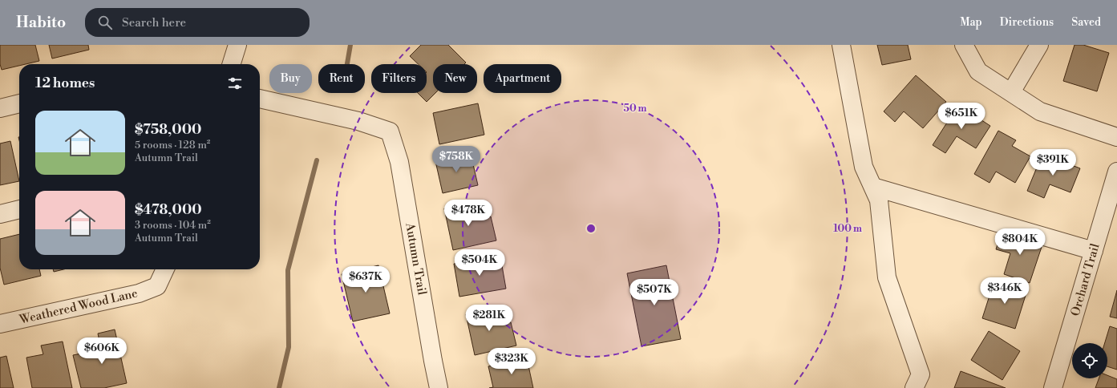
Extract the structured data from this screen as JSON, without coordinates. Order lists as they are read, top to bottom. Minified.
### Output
{"streets":{"street":["Autumn Trail","Orchard Trail","Weathered Wood Lane"]},"page":{"header":"Habito","search":"Search here","nav":["Map","Directions","Saved"],"chip":["Buy","Rent","Filters","New","Apartment"],"heading":"12 homes","price":["$651K","$758K","$391K","$478K","$804K","$504K","$637K","$346K","$507K","$281K","$606K","$323K"],"list":[{"name":"$758,000","note":"5 rooms · 128 m² · Autumn Trail"},{"name":"$478,000","note":"3 rooms · 104 m² · Autumn Trail"}]},"rings":["50 m","100 m"]}
